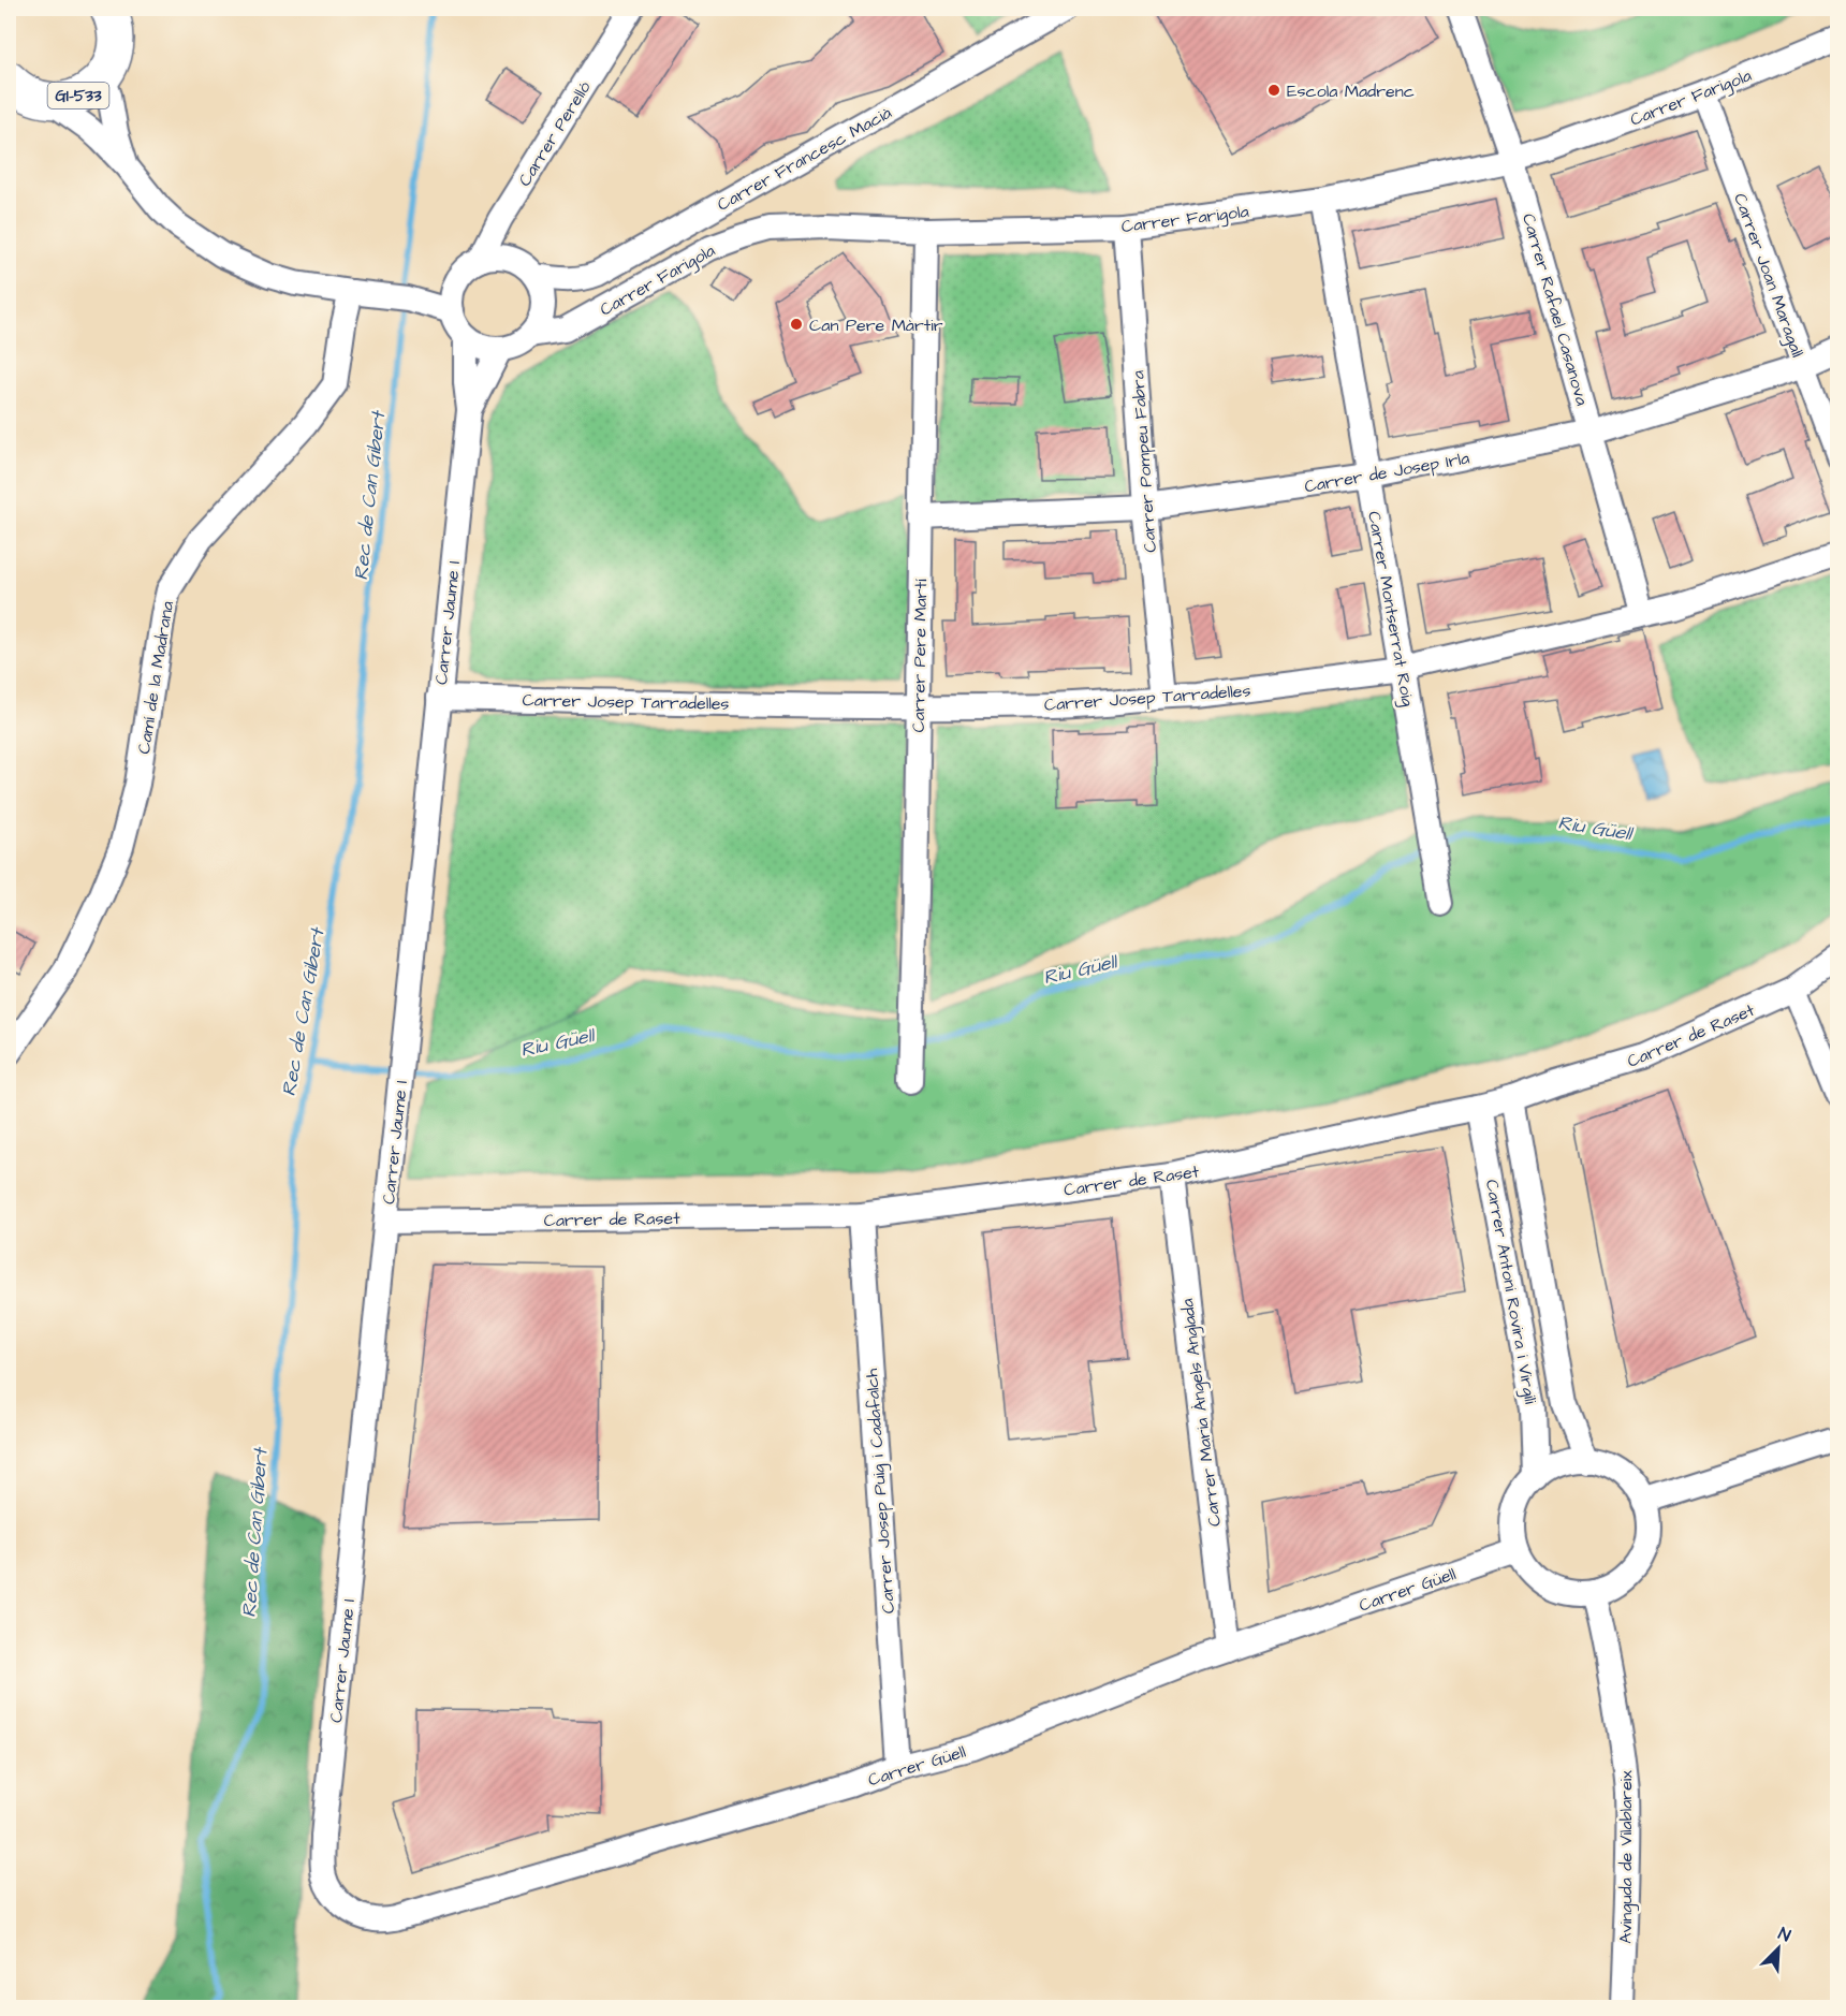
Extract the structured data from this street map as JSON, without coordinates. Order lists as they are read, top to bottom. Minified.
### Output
{"streets":{"main road":["GI-533"],"street":["Carrer Farigola","Carrer Perelló","Carrer Francesc Macià","Carrer Joan Maragall","Carrer Rafael Casanova","Carrer Pompeu Fabra","Carrer de Josep Irla","Carrer Montserrat Roig","Carrer Jaume I","Carrer Pere Martí","Camí de la Madrana","Carrer Josep Tarradelles","Carrer de Raset","Carrer Antoni Rovira i Virgili","Carrer Maria Àngels Anglada","Carrer Josep Puig i Cadafalch","Carrer Güell","Avinguda de Vilablareix"]},"crossings":[["Carrer Farigola","Carrer Perelló"],["Carrer Farigola","Carrer Francesc Macià"],["Carrer Farigola","Carrer Joan Maragall"],["Carrer Farigola","Carrer Rafael Casanova"],["Carrer Farigola","Carrer Pompeu Fabra"],["Carrer Farigola","Carrer Montserrat Roig"],["Carrer Farigola","Carrer Jaume I"],["Carrer Farigola","Carrer Pere Martí"],["Carrer Perelló","Carrer Francesc Macià"],["Carrer Perelló","Carrer Jaume I"],["Carrer Francesc Macià","Carrer Jaume I"],["Carrer Joan Maragall","Carrer de Josep Irla"],["Carrer Rafael Casanova","Carrer de Josep Irla"],["Carrer Rafael Casanova","Carrer Josep Tarradelles"],["Carrer Pompeu Fabra","Carrer de Josep Irla"],["Carrer Pompeu Fabra","Carrer Josep Tarradelles"],["Carrer de Josep Irla","Carrer Montserrat Roig"],["Carrer de Josep Irla","Carrer Pere Martí"],["Carrer Montserrat Roig","Carrer Josep Tarradelles"],["Carrer Jaume I","Carrer Josep Tarradelles"],["Carrer Jaume I","Carrer de Raset"],["Carrer Jaume I","Carrer Güell"],["Carrer Pere Martí","Carrer Josep Tarradelles"],["Carrer de Raset","Carrer Antoni Rovira i Virgili"],["Carrer de Raset","Carrer Maria Àngels Anglada"],["Carrer de Raset","Carrer Josep Puig i Cadafalch"],["Carrer Antoni Rovira i Virgili","Carrer Güell"],["Carrer Antoni Rovira i Virgili","Avinguda de Vilablareix"],["Carrer Maria Àngels Anglada","Carrer Güell"],["Carrer Josep Puig i Cadafalch","Carrer Güell"],["Carrer Güell","Avinguda de Vilablareix"]],"water":["Rec de Can Gibert","Riu Güell"],"places":["Escola Madrenc","Can Pere Màrtir"],"north":"top right"}
